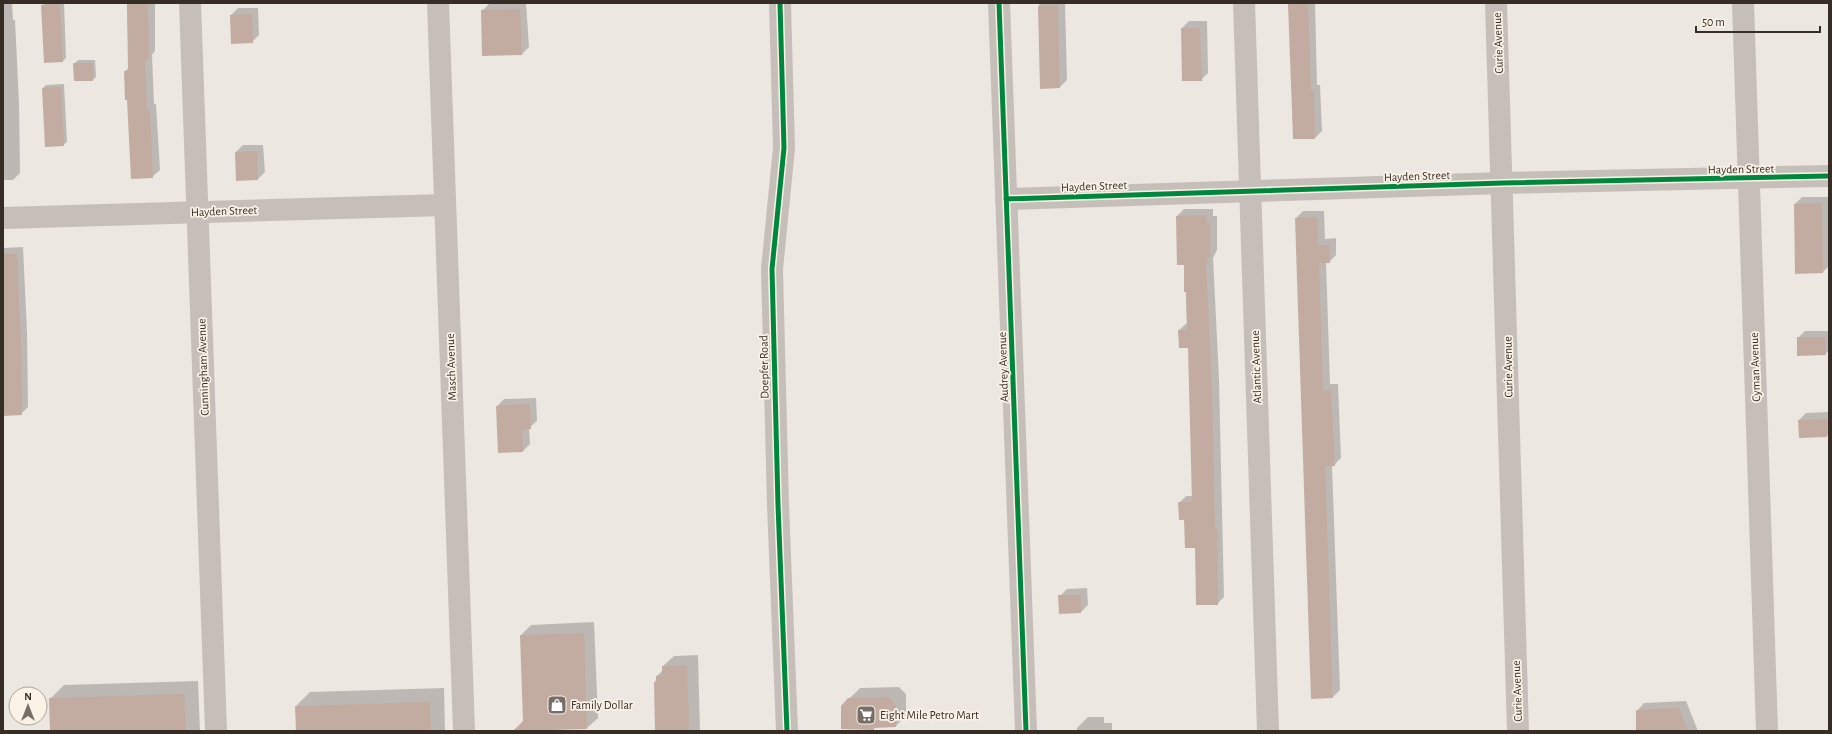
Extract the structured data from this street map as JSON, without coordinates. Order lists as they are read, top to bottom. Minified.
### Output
{"streets":{"street":["Curie Avenue","Hayden Street","Cunningham Avenue","Masch Avenue","Doepfer Road","Audrey Avenue","Atlantic Avenue","Cyman Avenue"]},"crossings":[["Curie Avenue","Hayden Street"],["Hayden Street","Cunningham Avenue"],["Hayden Street","Masch Avenue"],["Hayden Street","Audrey Avenue"],["Hayden Street","Atlantic Avenue"],["Hayden Street","Cyman Avenue"]],"places":{"shop":["Family Dollar"],"supermarket":["Eight Mile Petro Mart"]},"scale_bar":"50 m","north":"top"}
